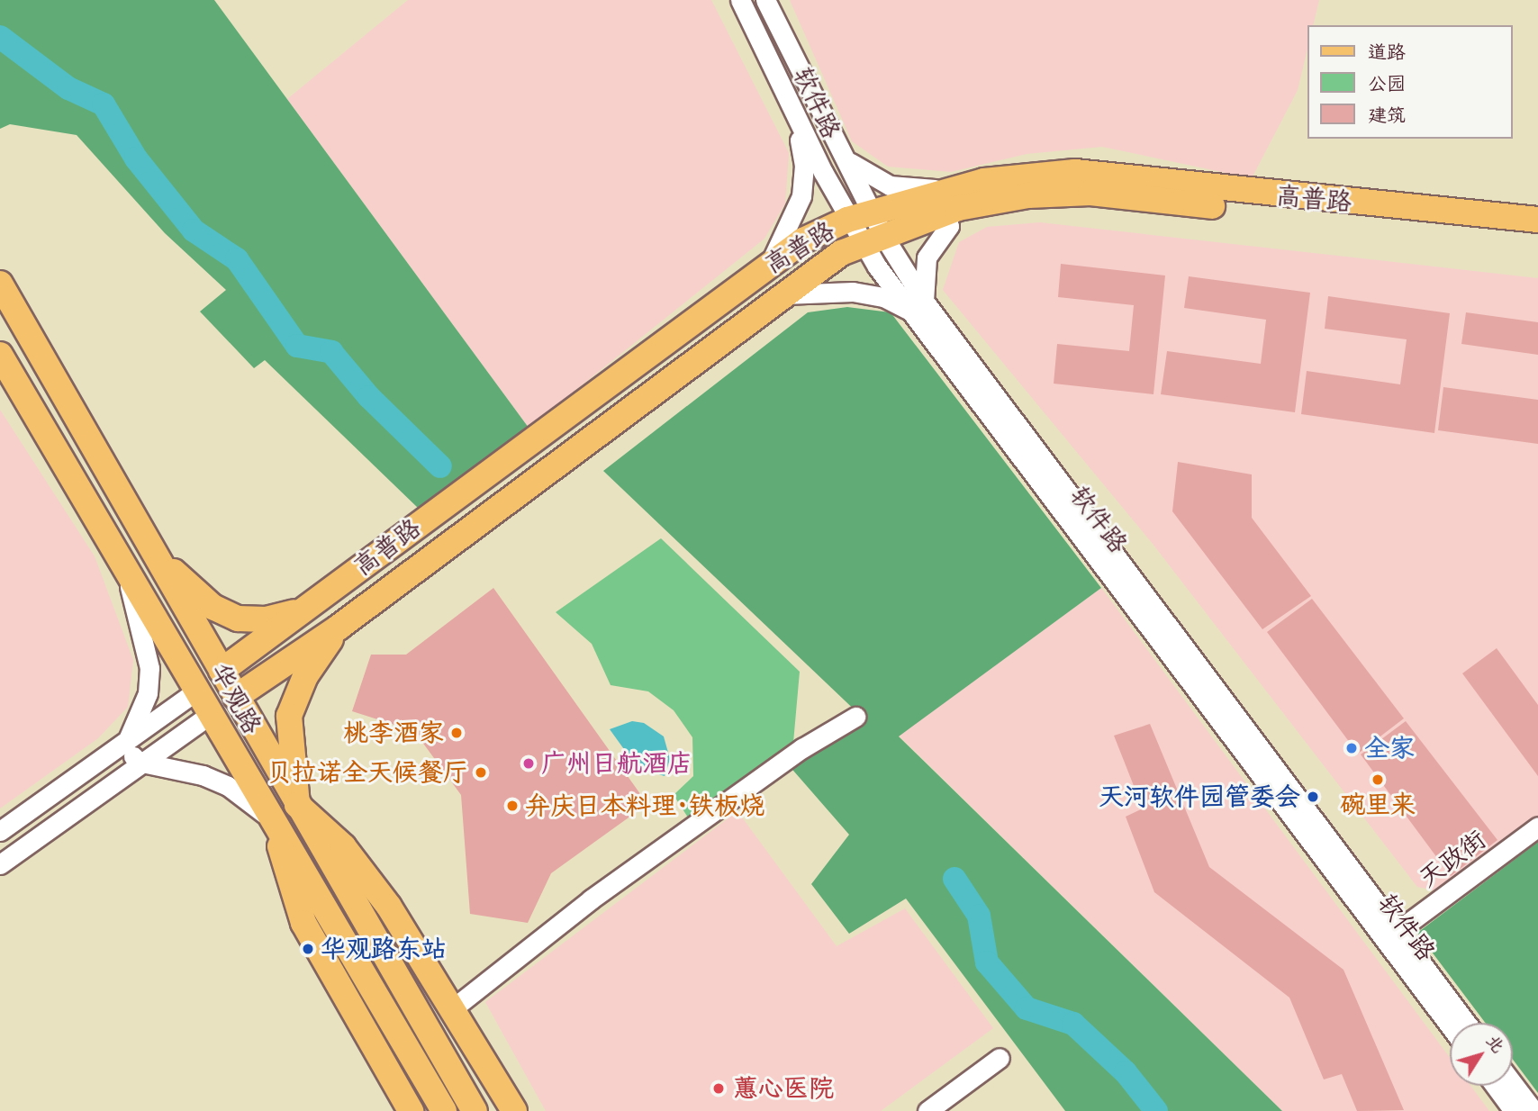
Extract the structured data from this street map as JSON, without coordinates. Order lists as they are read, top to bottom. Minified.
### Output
{"streets":{"main road":["高普路","华观路"],"street":["软件路","天政街"]},"crossings":[["软件路","高普路"],["软件路","天政街"],["高普路","华观路"]],"places":["桃李酒家","全家","广州日航酒店","贝拉诺全天候餐厅","碗里来","天河软件园管委会","弁庆日本料理･铁板烧","华观路东站","蕙心医院"],"legend":["道路","公园","建筑"],"north":"top right"}
